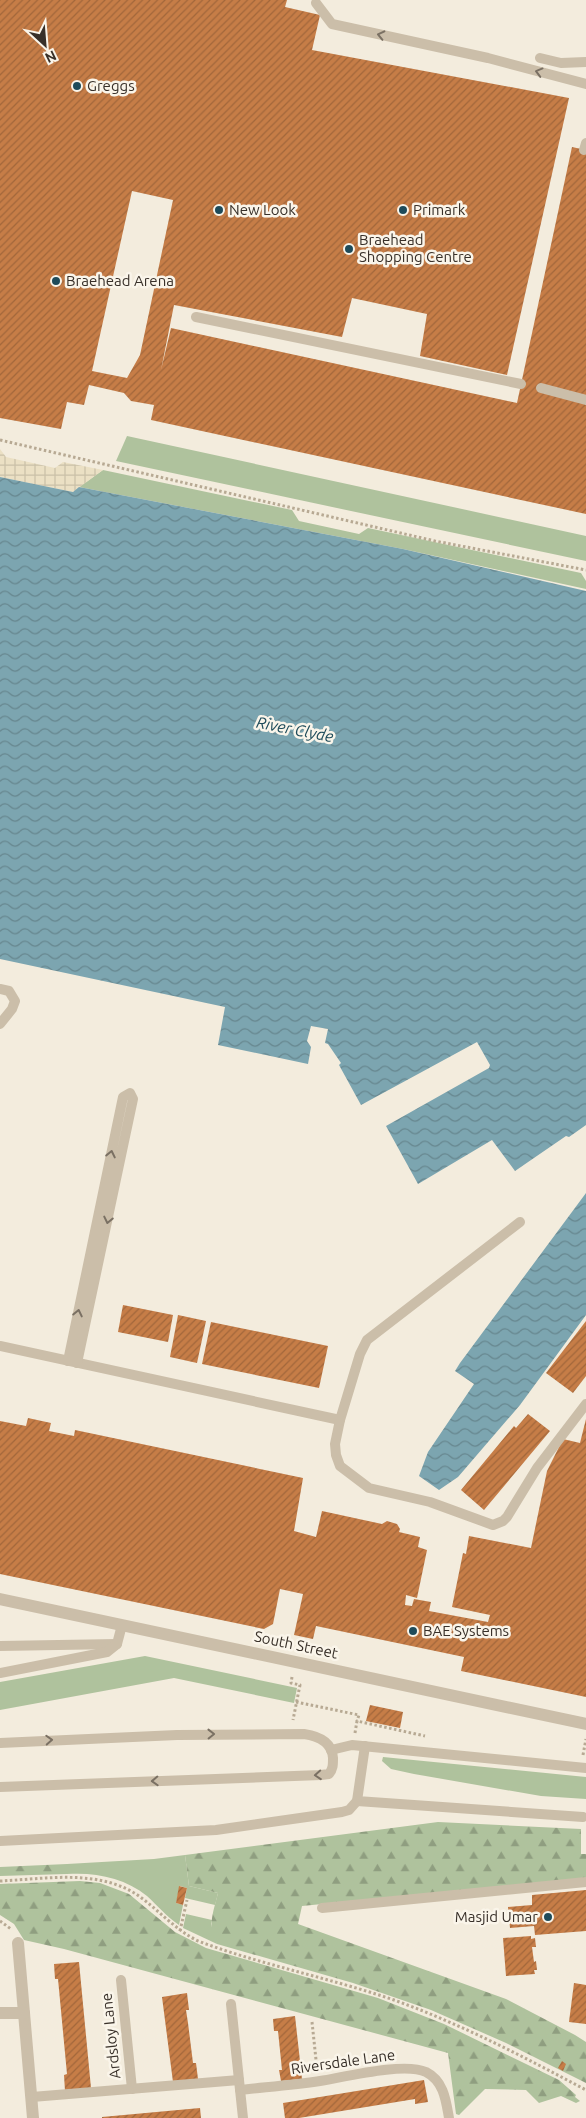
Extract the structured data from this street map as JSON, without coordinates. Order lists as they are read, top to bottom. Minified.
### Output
{"streets":{"street":["South Street"],"lane":["Ardsloy Lane","Riversdale Lane"]},"crossings":[["Ardsloy Lane","Riversdale Lane"]],"water":["River Clyde"],"places":["Greggs","New Look","Primark","Braehead Shopping Centre","Braehead Arena","BAE Systems","Masjid Umar"],"north":"bottom right"}
